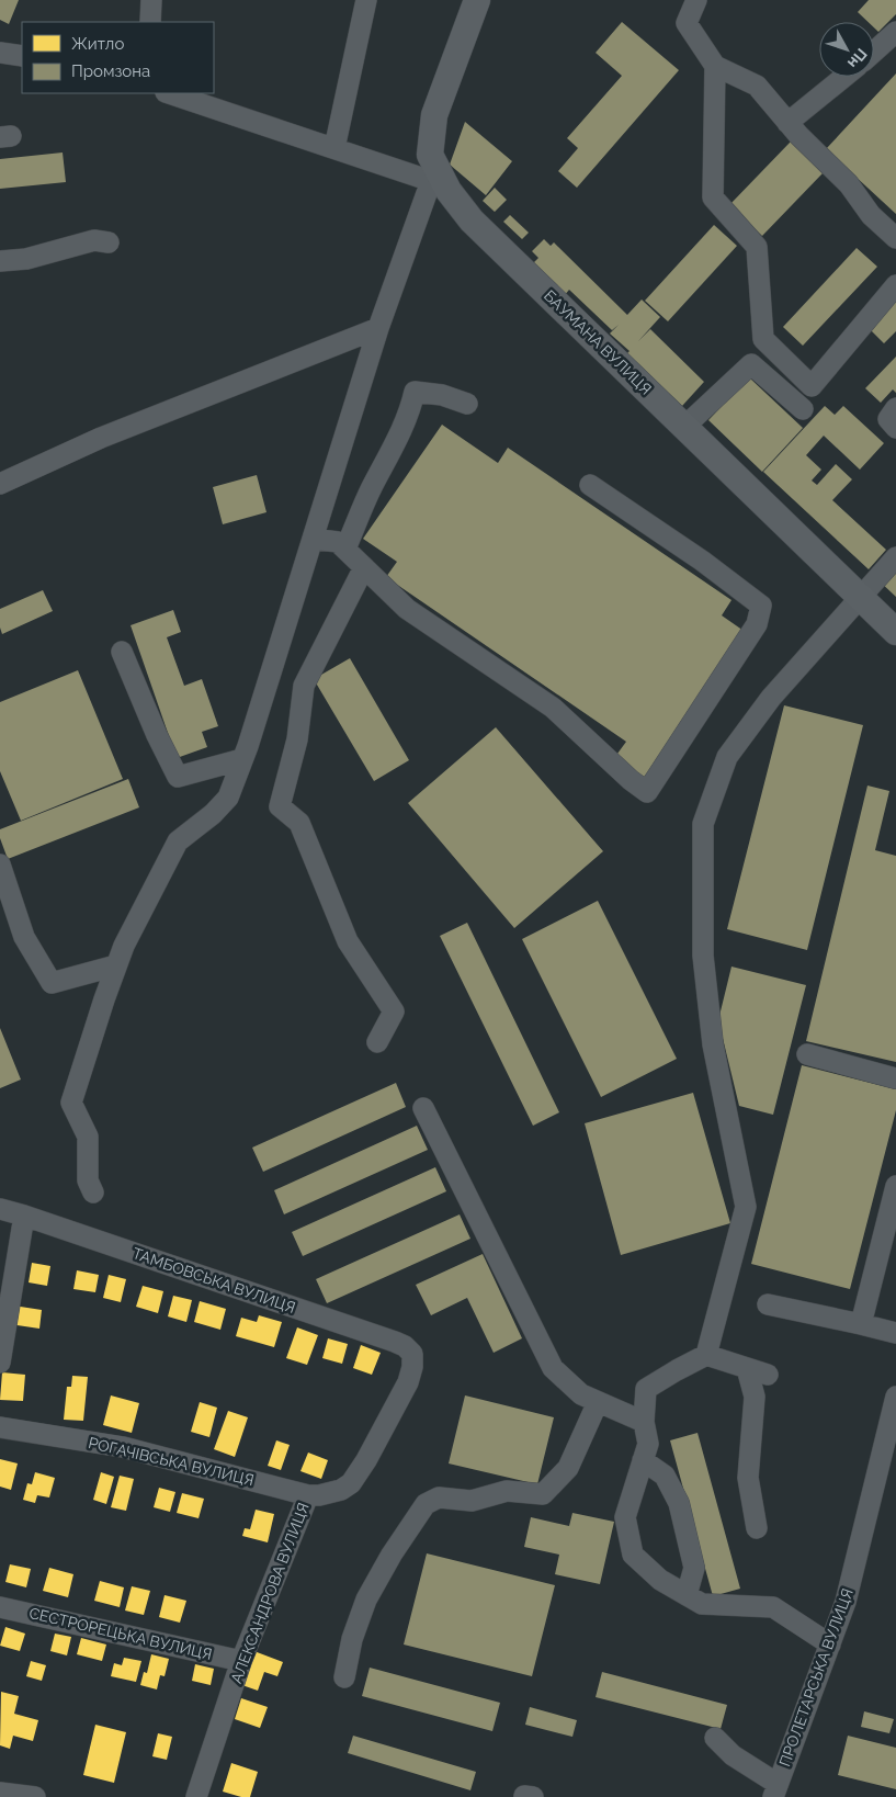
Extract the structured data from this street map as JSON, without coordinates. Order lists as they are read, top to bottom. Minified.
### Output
{"streets":{"main road":["БАУМАНА ВУЛИЦЯ"],"street":["ТАМБОВСЬКА ВУЛИЦЯ","РОГАЧІВСЬКА ВУЛИЦЯ","АЛЕКСАНДРОВА ВУЛИЦЯ","СЕСТРОРЕЦЬКА ВУЛИЦЯ","ПРОЛЕТАРСЬКА ВУЛИЦЯ"]},"crossings":[["ТАМБОВСЬКА ВУЛИЦЯ","АЛЕКСАНДРОВА ВУЛИЦЯ"],["РОГАЧІВСЬКА ВУЛИЦЯ","АЛЕКСАНДРОВА ВУЛИЦЯ"],["АЛЕКСАНДРОВА ВУЛИЦЯ","СЕСТРОРЕЦЬКА ВУЛИЦЯ"]],"legend":["Житло","Промзона"],"north":"bottom right"}
